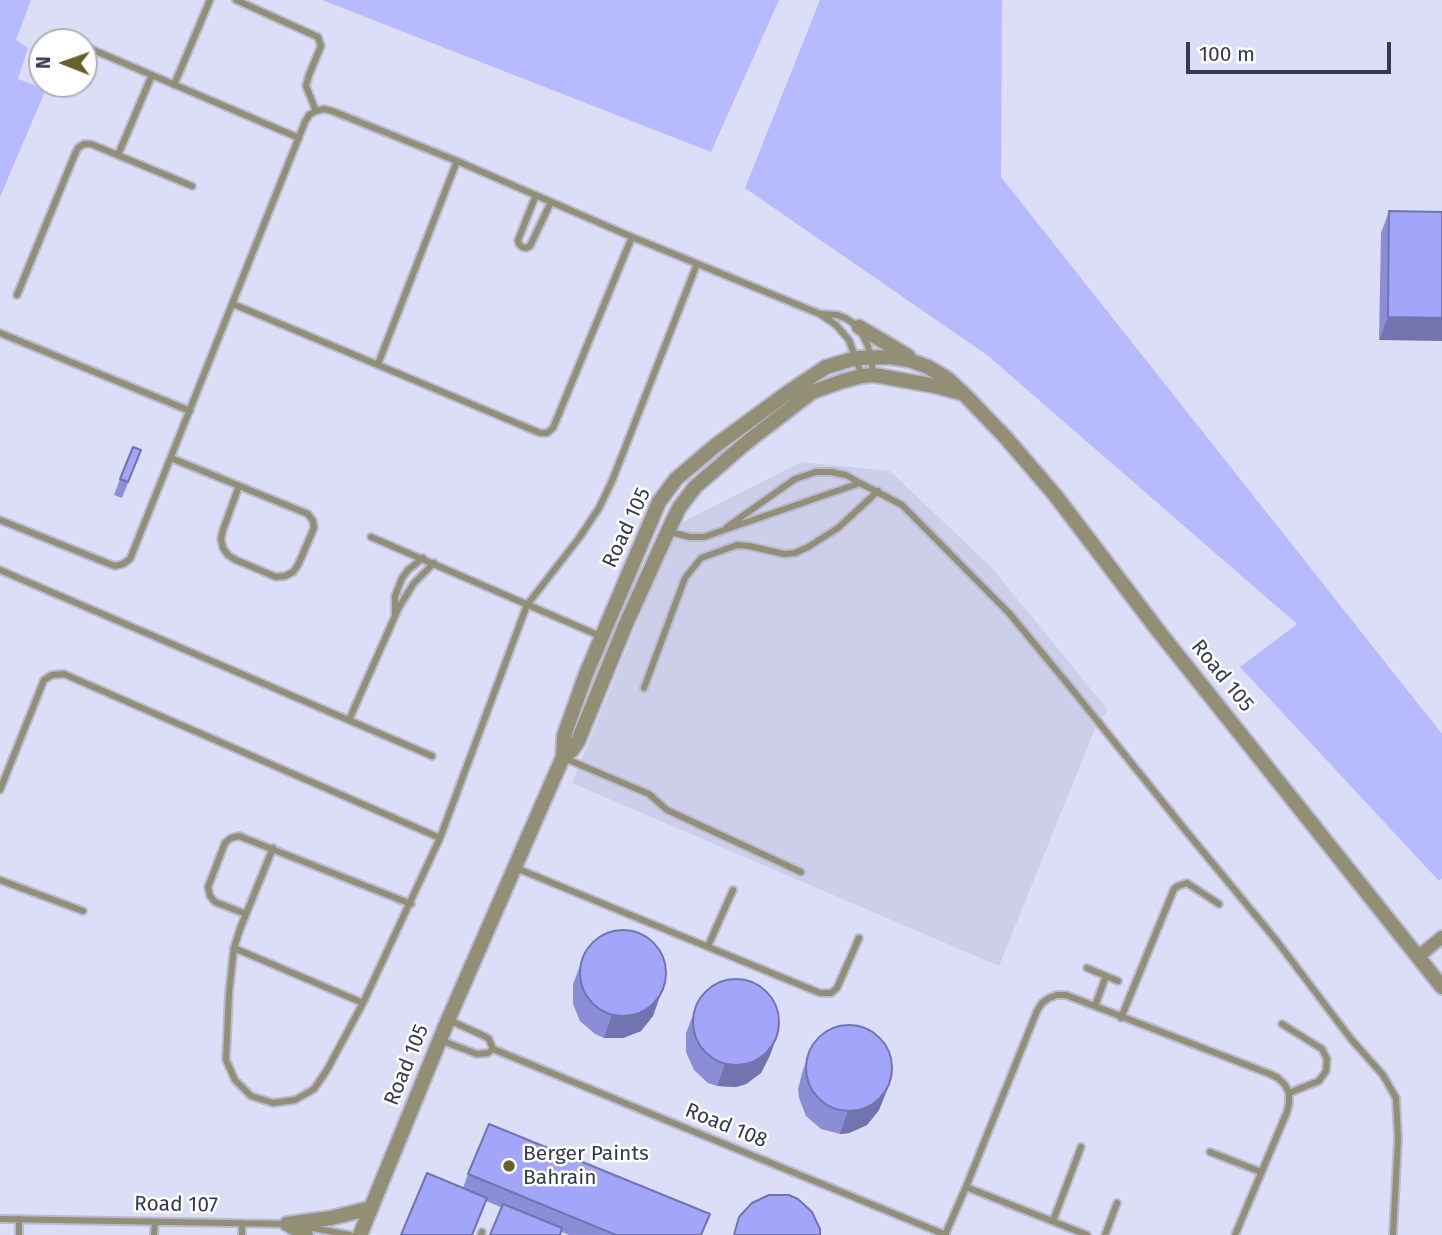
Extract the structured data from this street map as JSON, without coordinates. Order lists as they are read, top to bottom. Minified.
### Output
{"streets":{"street":["Road 105"],"lane":["Road 108","Road 107"]},"crossings":[["Road 105","Road 108"]],"places":["Berger Paints Bahrain"],"scale_bar":"100 m","north":"left"}
